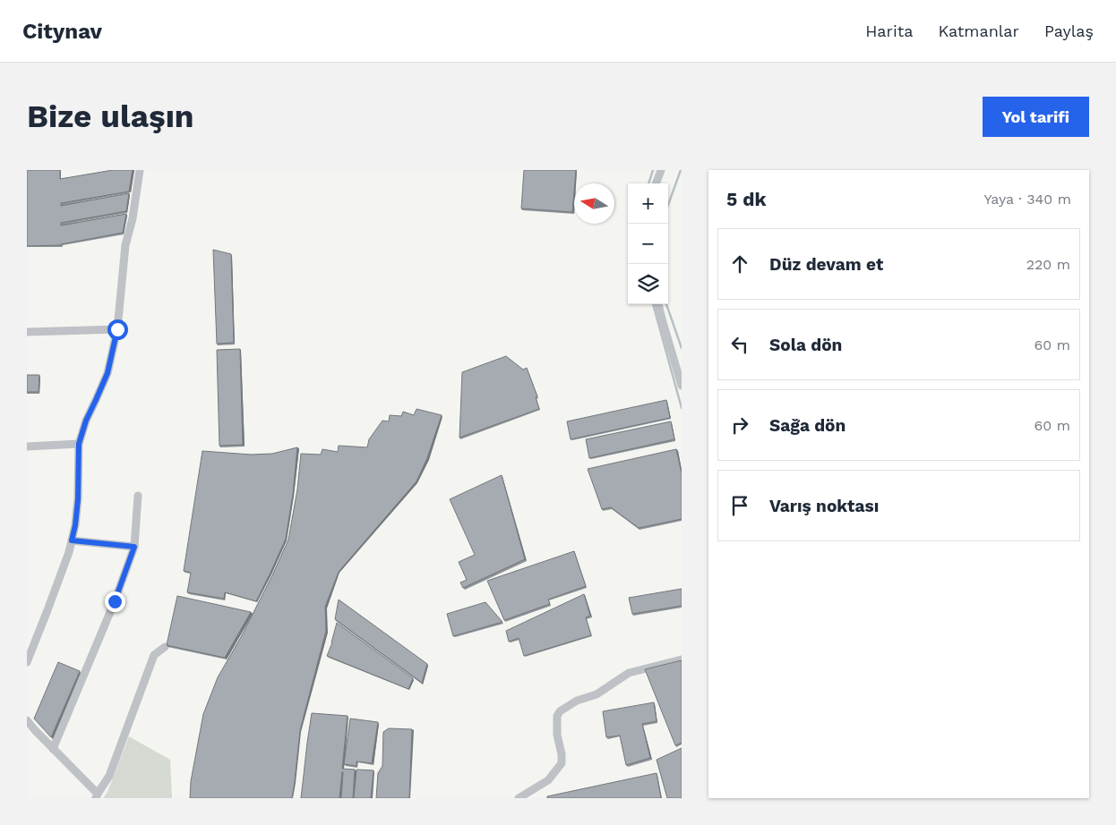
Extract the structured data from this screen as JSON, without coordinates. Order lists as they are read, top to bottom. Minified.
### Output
{"north":"left","page":{"header":"Citynav","nav":["Harita","Katmanlar","Paylaş"],"buttons":"Yol tarifi","title":"Bize ulaşın","heading":["5 dk","Yaya · 340 m"],"map_buttons":["+","−"],"list":[["Düz devam et","220 m"],["Sola dön","60 m"],["Sağa dön","60 m"],"Varış noktası"]}}
